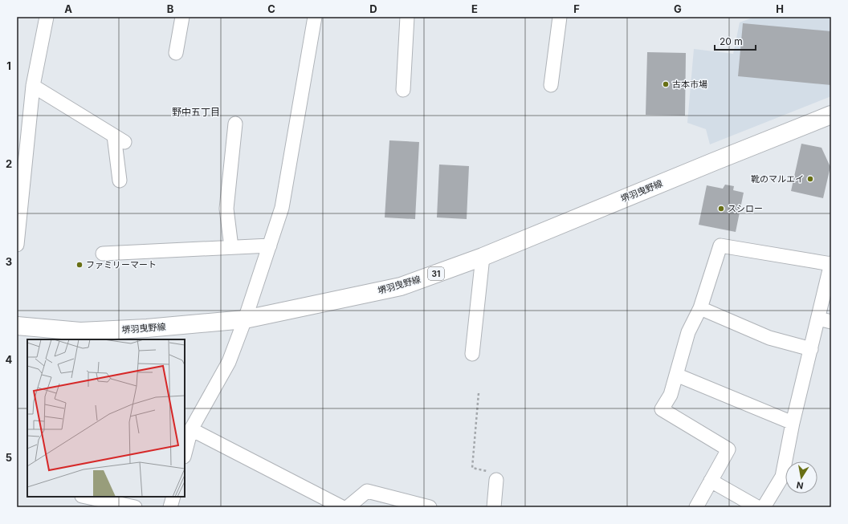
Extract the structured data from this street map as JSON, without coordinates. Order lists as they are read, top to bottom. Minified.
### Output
{"streets":{"main road":["堺羽曳野線","31"]},"districts":["野中五丁目"],"places":["古本市場","靴のマルエイ","スシロー","ファミリーマート"],"scale_bar":"20 m","north":"bottom","grid":{"columns":["A","B","C","D","E","F","G","H"],"rows":["1","2","3","4","5"]}}
